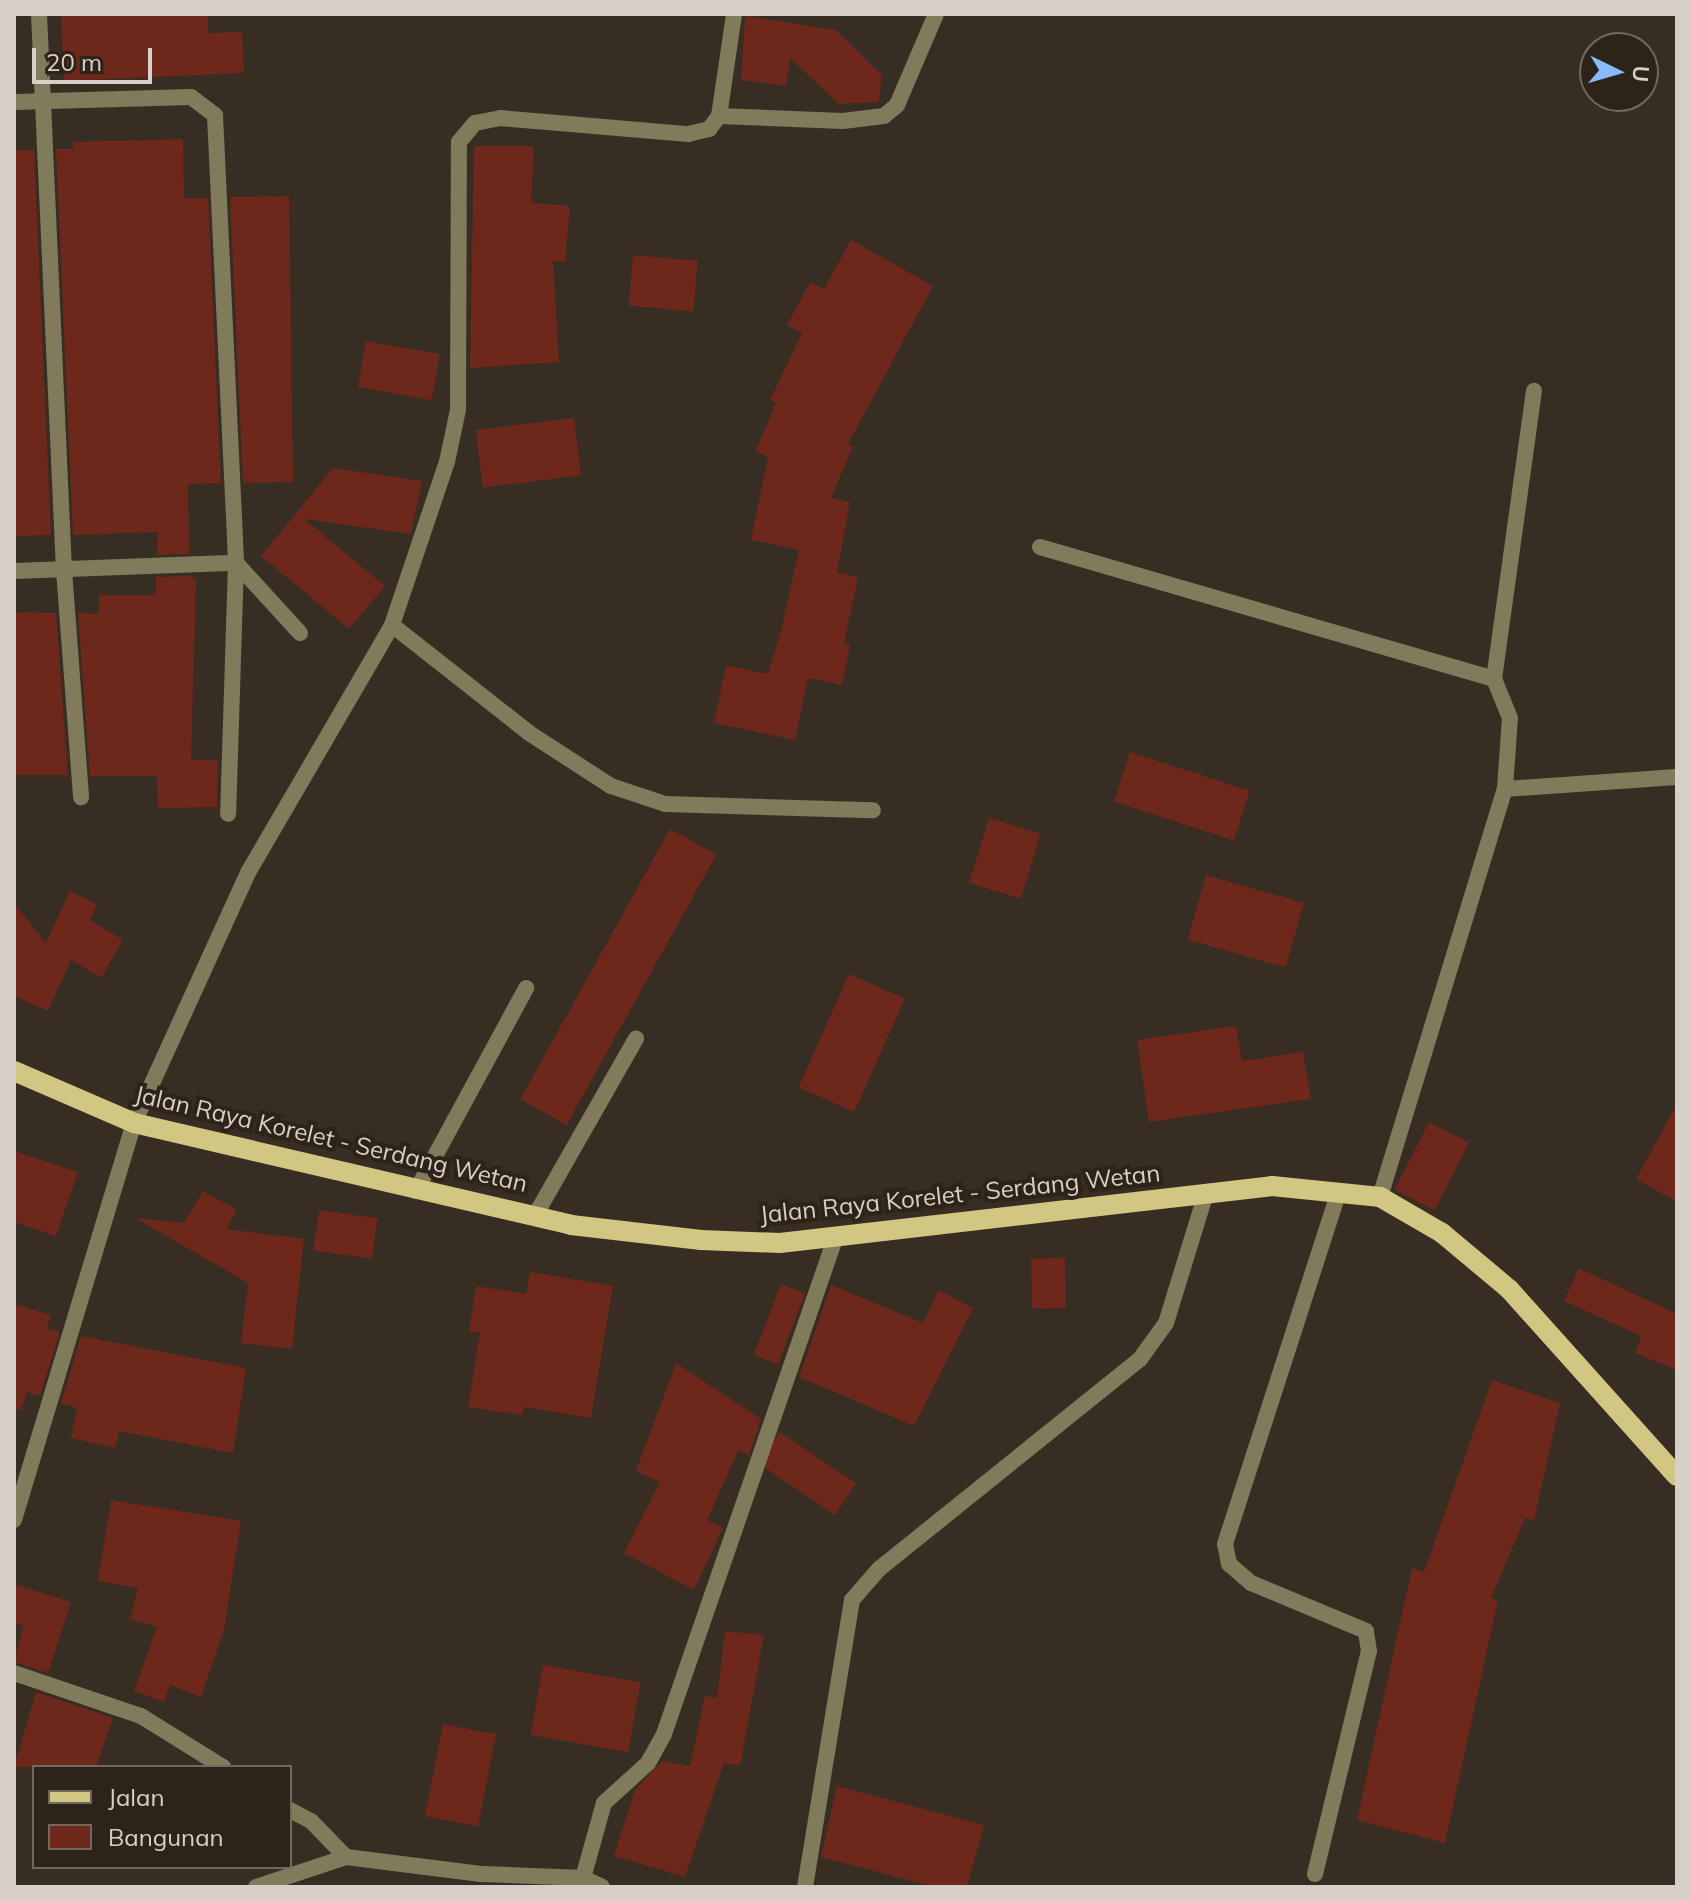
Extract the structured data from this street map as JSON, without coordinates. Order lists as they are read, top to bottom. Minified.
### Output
{"streets":{"main road":["Jalan Raya Korelet - Serdang Wetan"]},"legend":["Jalan","Bangunan"],"scale_bar":"20 m","north":"right"}
